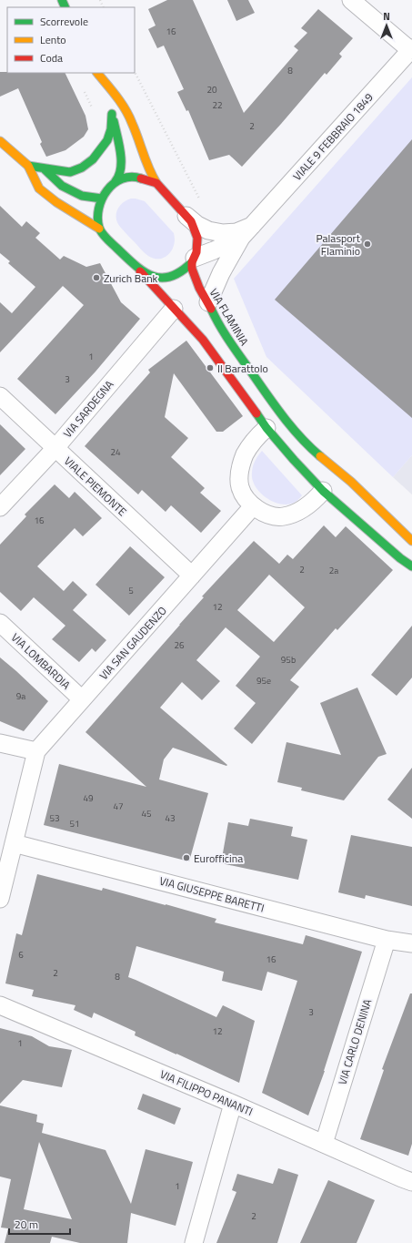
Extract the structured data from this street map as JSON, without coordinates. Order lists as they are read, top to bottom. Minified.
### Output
{"streets":{"street":["VIALE 9 FEBBRAIO 1849","VIA FLAMINIA","VIA SARDEGNA","VIALE PIEMONTE","VIA SAN GAUDENZO","VIA LOMBARDIA","VIA GIUSEPPE BARETTI","VIA CARLO DENINA","VIA FILIPPO PANANTI"]},"crossings":[["VIALE 9 FEBBRAIO 1849","VIA FLAMINIA"],["VIA SARDEGNA","VIALE PIEMONTE"],["VIALE PIEMONTE","VIA SAN GAUDENZO"],["VIA SAN GAUDENZO","VIA LOMBARDIA"],["VIA GIUSEPPE BARETTI","VIA CARLO DENINA"],["VIA CARLO DENINA","VIA FILIPPO PANANTI"]],"places":["Palasport Flaminio","Zurich Bank","Il Barattolo","Eurofficina"],"house_numbers":["16","8","20","22","2","1","3","24","16","2","2a","5","12","26","95b","95e","9a","49","47","45","53","43","51","6","16","2","8","3","12","1","1","2"],"legend":["Scorrevole","Lento","Coda"],"scale_bar":"20 m","north":"top"}
